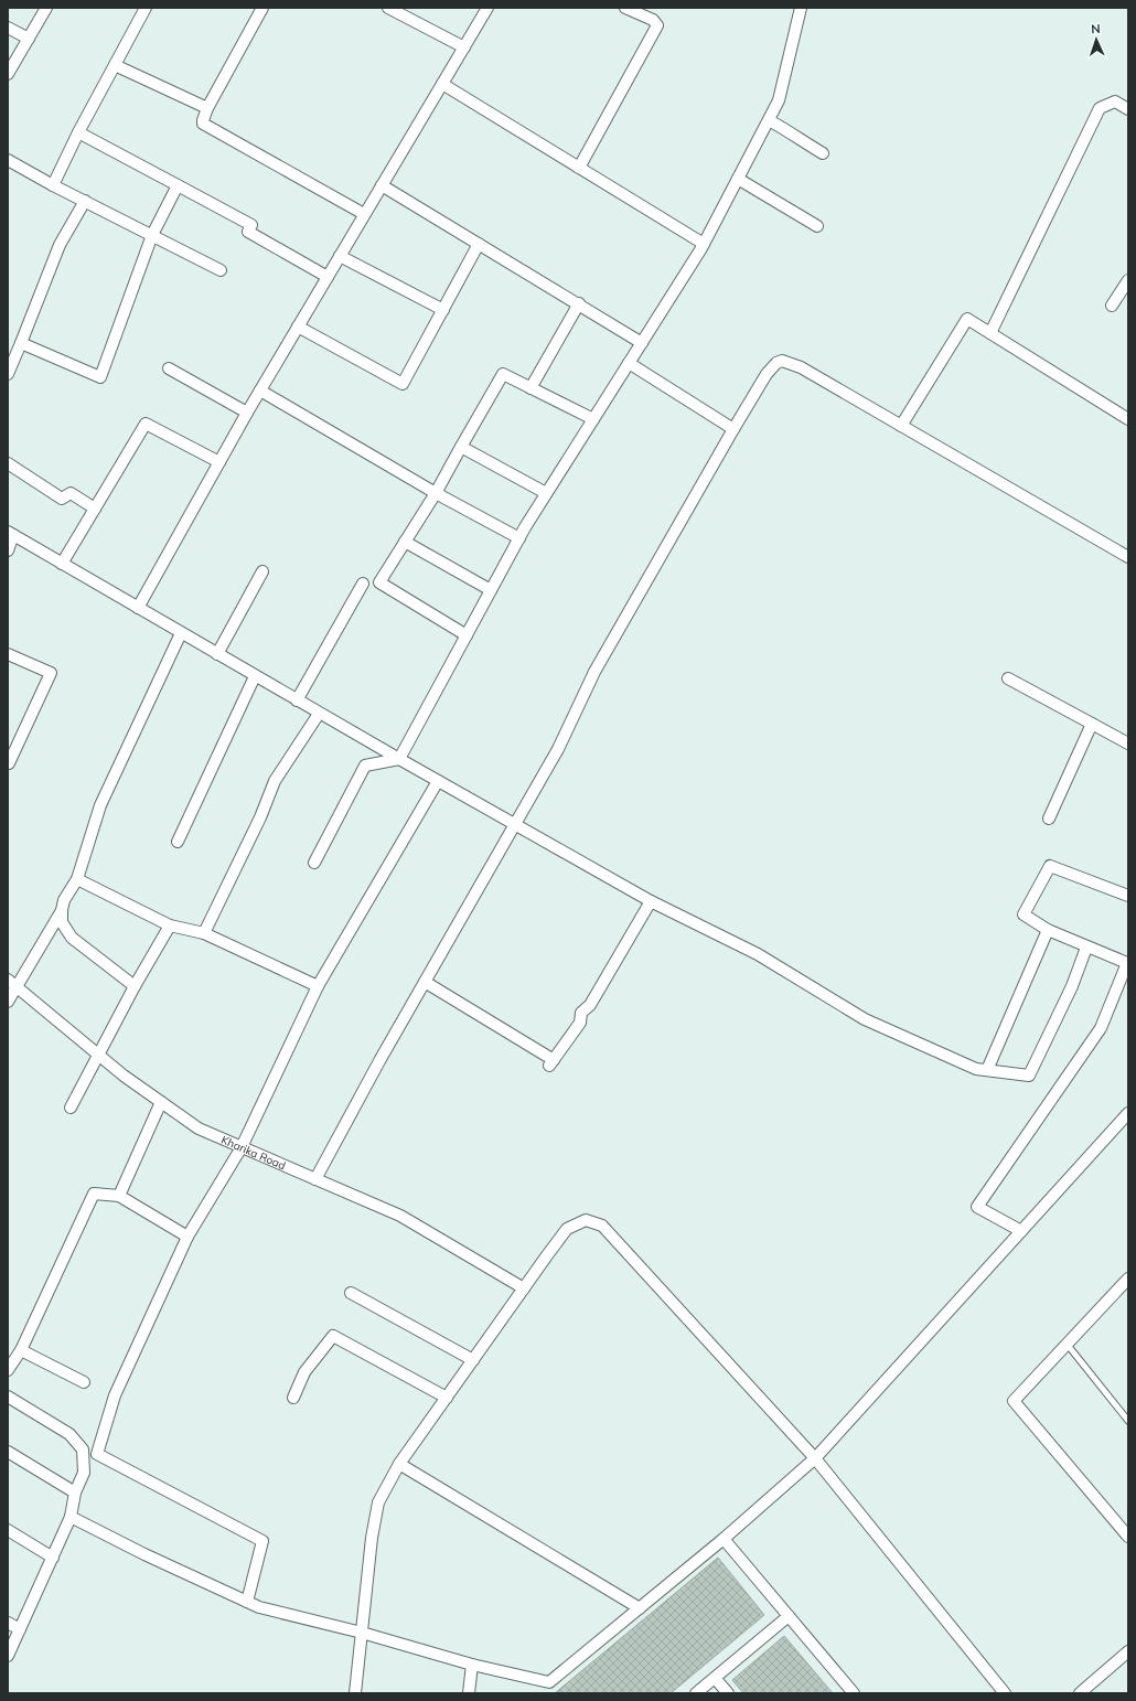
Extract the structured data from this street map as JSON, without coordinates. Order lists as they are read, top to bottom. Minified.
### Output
{"streets":{"street":["Kharika Road"]},"north":"top"}
